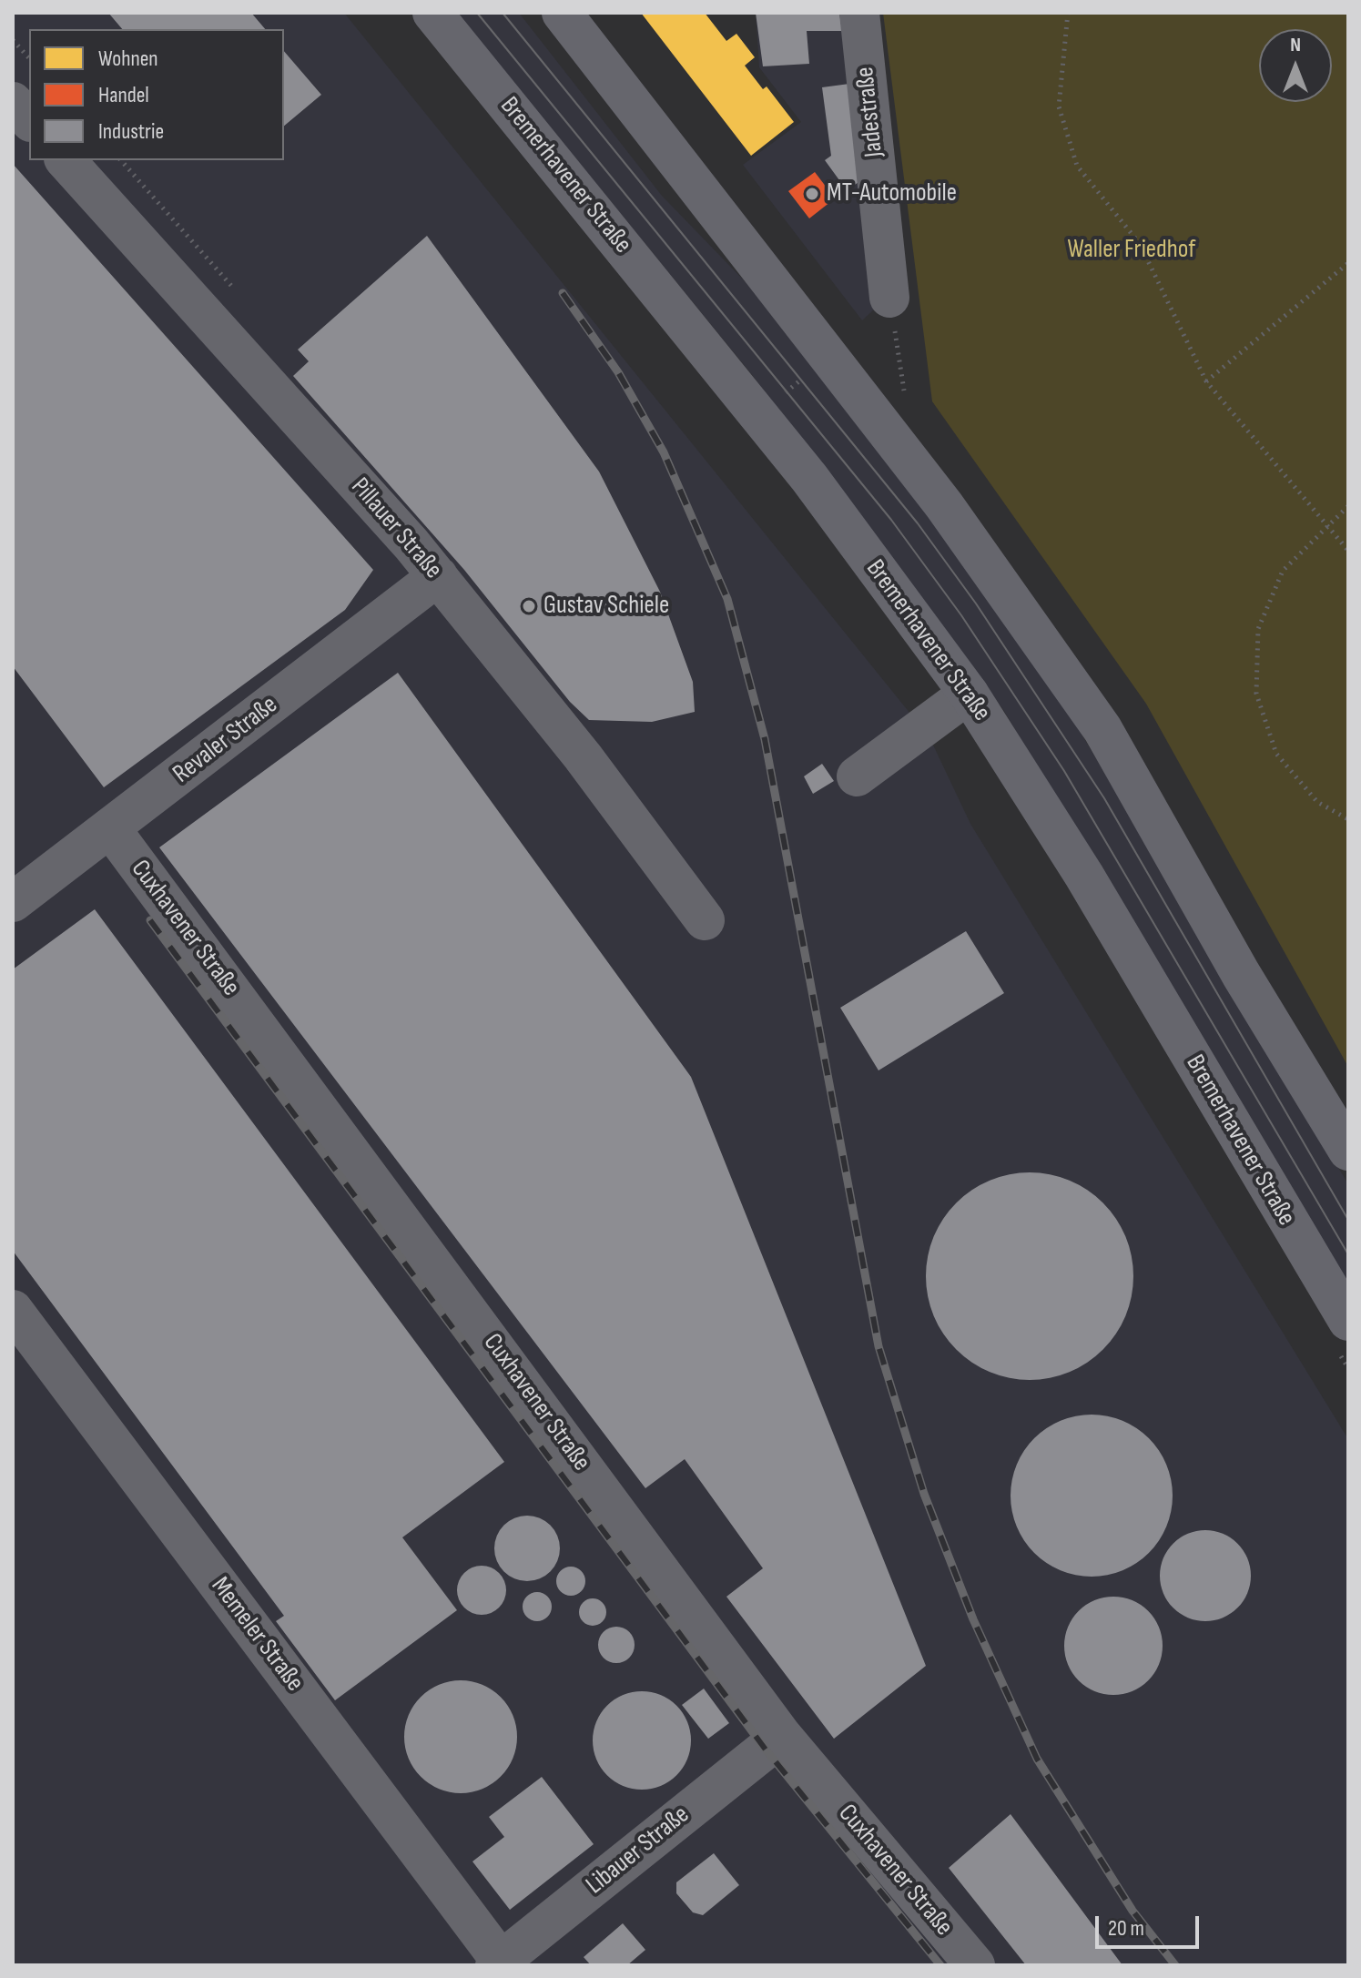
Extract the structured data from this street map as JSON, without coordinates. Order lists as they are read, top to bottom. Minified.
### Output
{"streets":{"main road":["Bremerhavener Straße"],"street":["Jadestraße","Pillauer Straße","Revaler Straße","Cuxhavener Straße","Memeler Straße","Libauer Straße"]},"crossings":[["Pillauer Straße","Revaler Straße"],["Revaler Straße","Cuxhavener Straße"],["Cuxhavener Straße","Libauer Straße"],["Memeler Straße","Libauer Straße"]],"parks":["Waller Friedhof"],"places":["MT-Automobile","Gustav Schiele"],"legend":["Wohnen","Handel","Industrie"],"scale_bar":"20 m","north":"top"}
